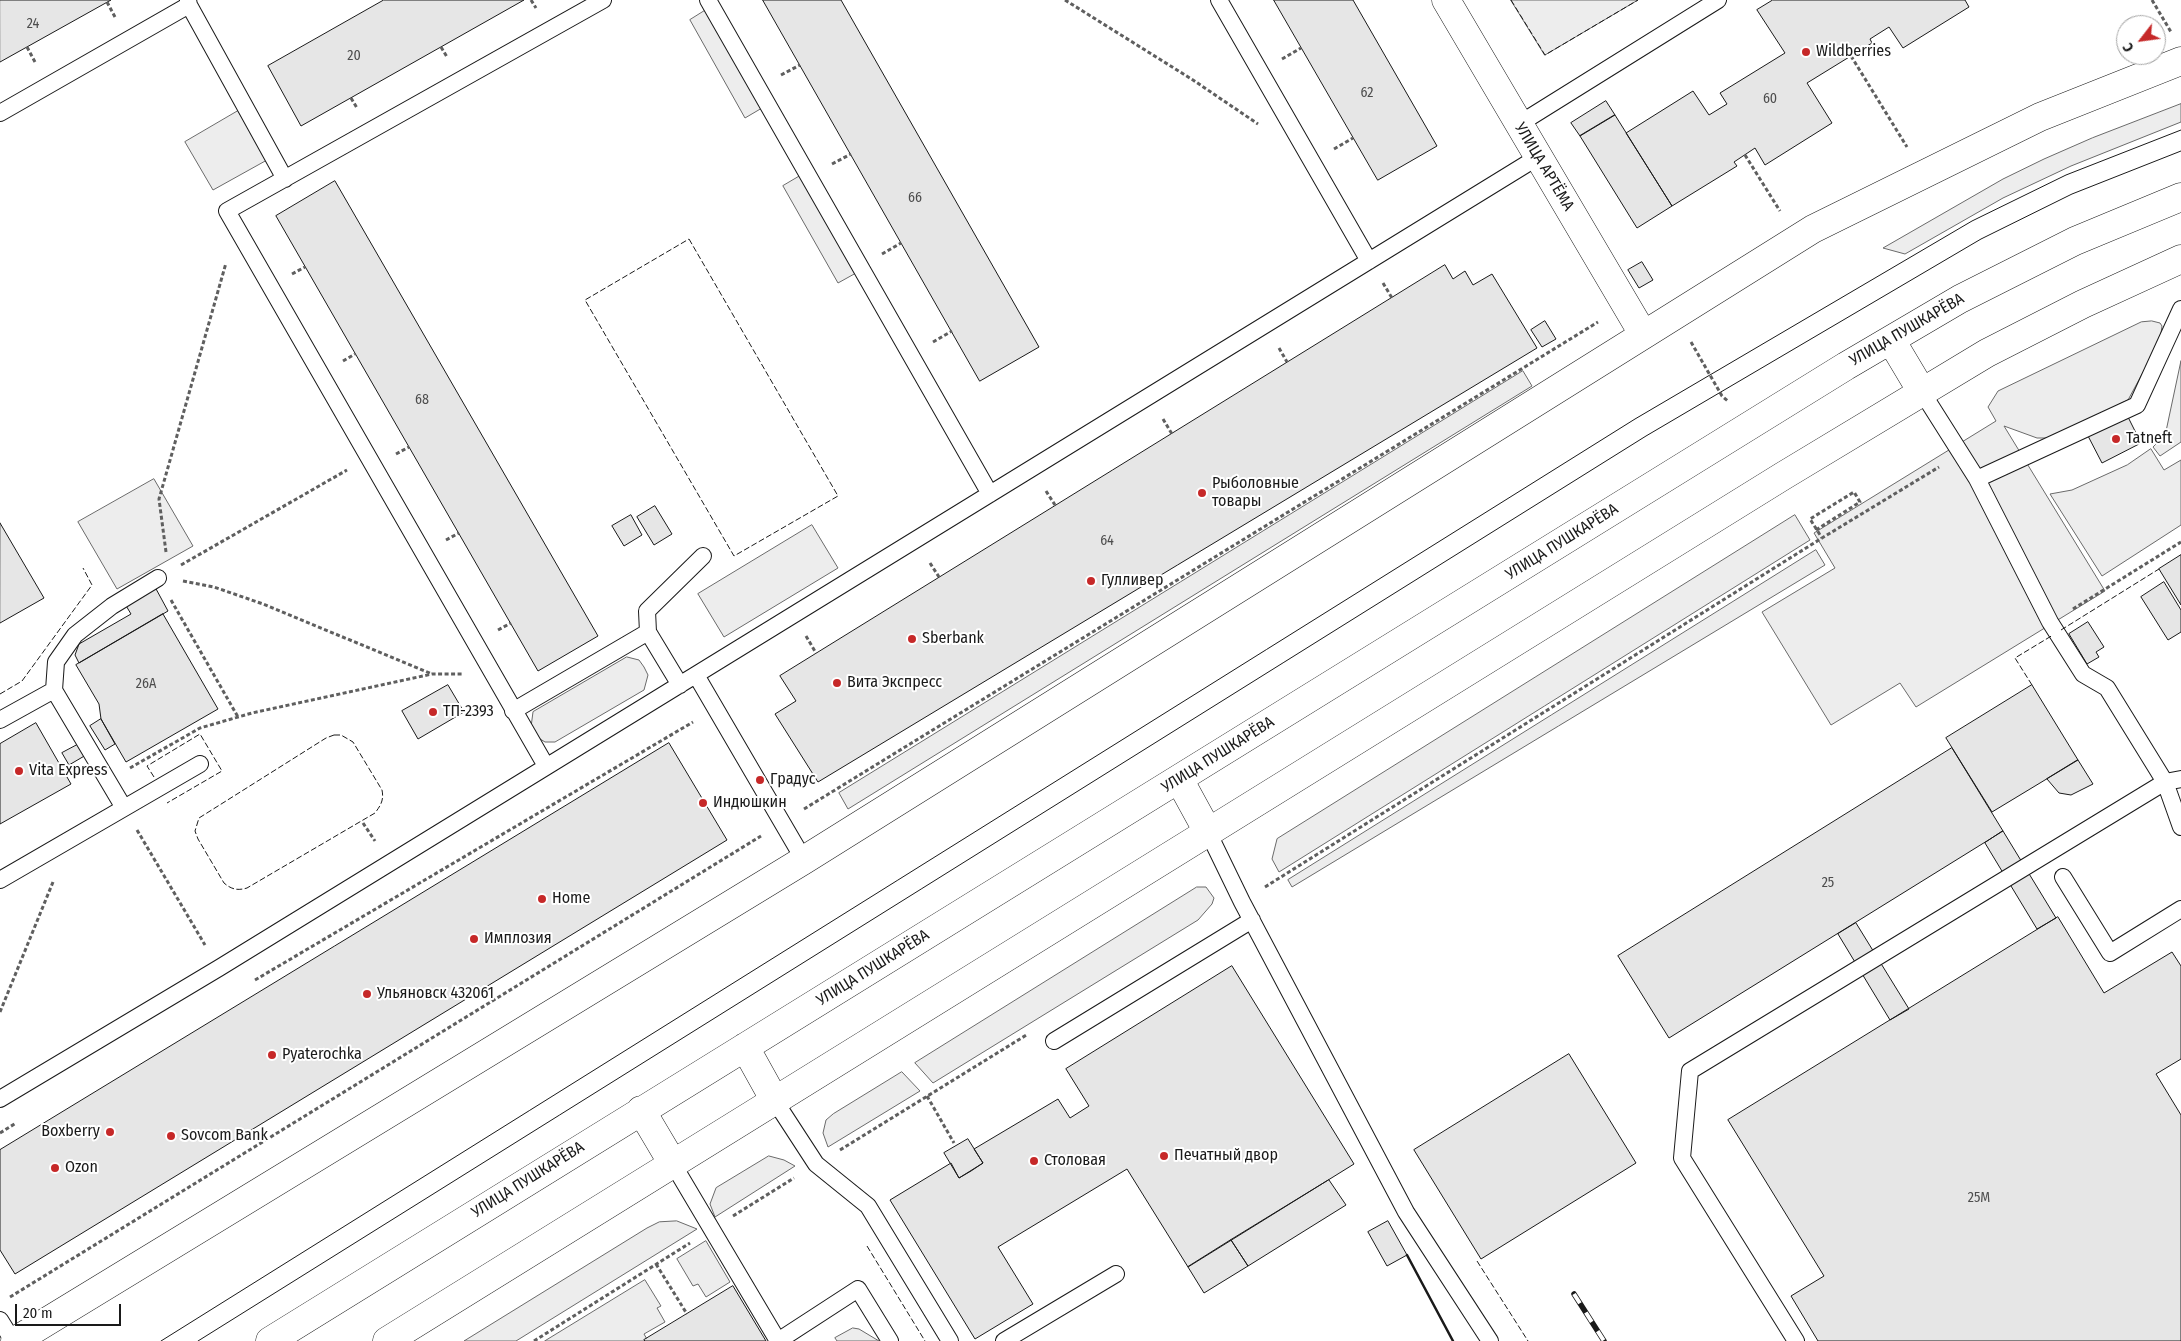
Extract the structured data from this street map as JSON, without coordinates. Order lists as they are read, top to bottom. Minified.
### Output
{"streets":{"main road":["УЛИЦА АРТЁМА","УЛИЦА ПУШКАРЁВА"]},"places":["Wildberries","Tatneft","Рыболовные товары","Гулливер","Sberbank","Вита Экспресс","ТП-2393","Vita Express","Градус","Индюшкин","Home","Имплозия","Ульяновск 432061","Pyaterochka","Boxberry","Sovcom Bank","Печатный двор","Столовая","Ozon"],"house_numbers":["24","20","62","60","66","68","64","26А","25","25М"],"scale_bar":"20 m","north":"bottom left"}
